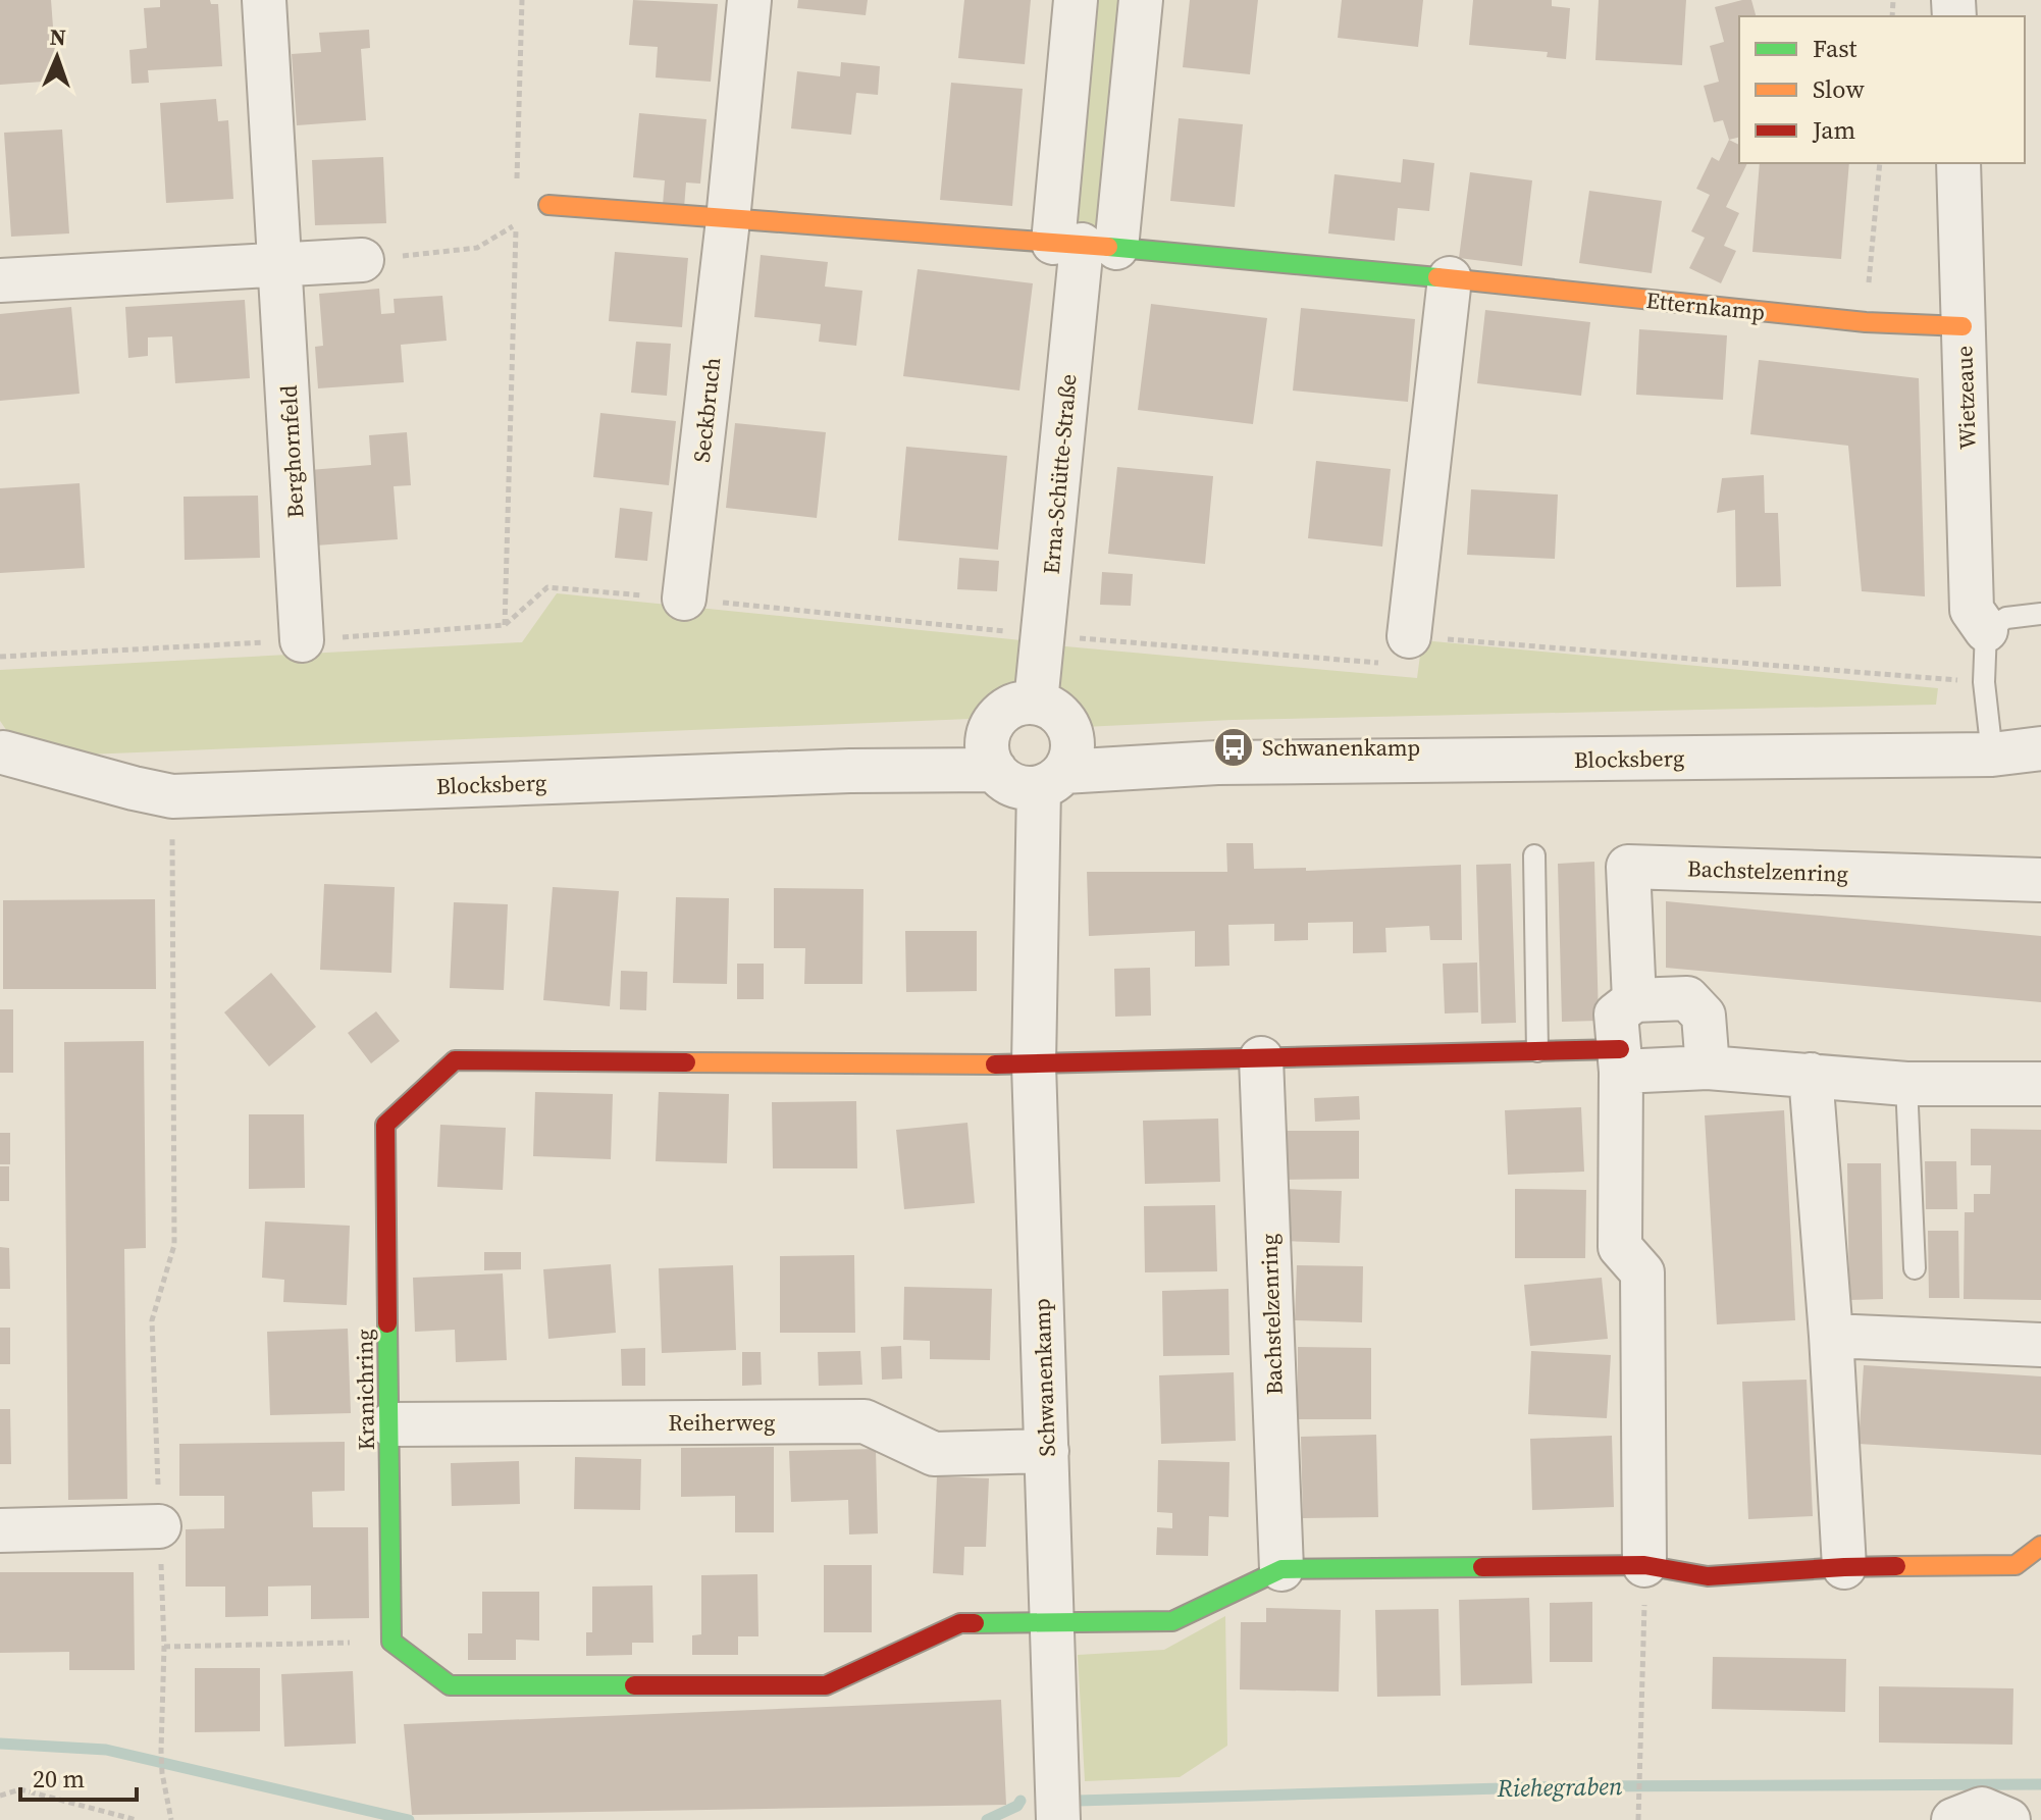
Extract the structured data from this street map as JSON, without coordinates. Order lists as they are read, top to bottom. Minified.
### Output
{"streets":{"street":["Etternkamp","Wietzeaue","Seckbruch","Berghornfeld","Erna-Schütte-Straße","Blocksberg","Bachstelzenring","Schwanenkamp","Kranichring","Reiherweg"]},"crossings":[["Etternkamp","Wietzeaue"],["Etternkamp","Erna-Schütte-Straße"],["Erna-Schütte-Straße","Blocksberg"],["Erna-Schütte-Straße","Schwanenkamp"],["Blocksberg","Schwanenkamp"],["Schwanenkamp","Kranichring"],["Schwanenkamp","Reiherweg"],["Kranichring","Reiherweg"]],"water":["Riehegraben"],"places":{"bus stop":["Schwanenkamp"]},"legend":["Fast","Slow","Jam"],"scale_bar":"20 m","north":"top"}
